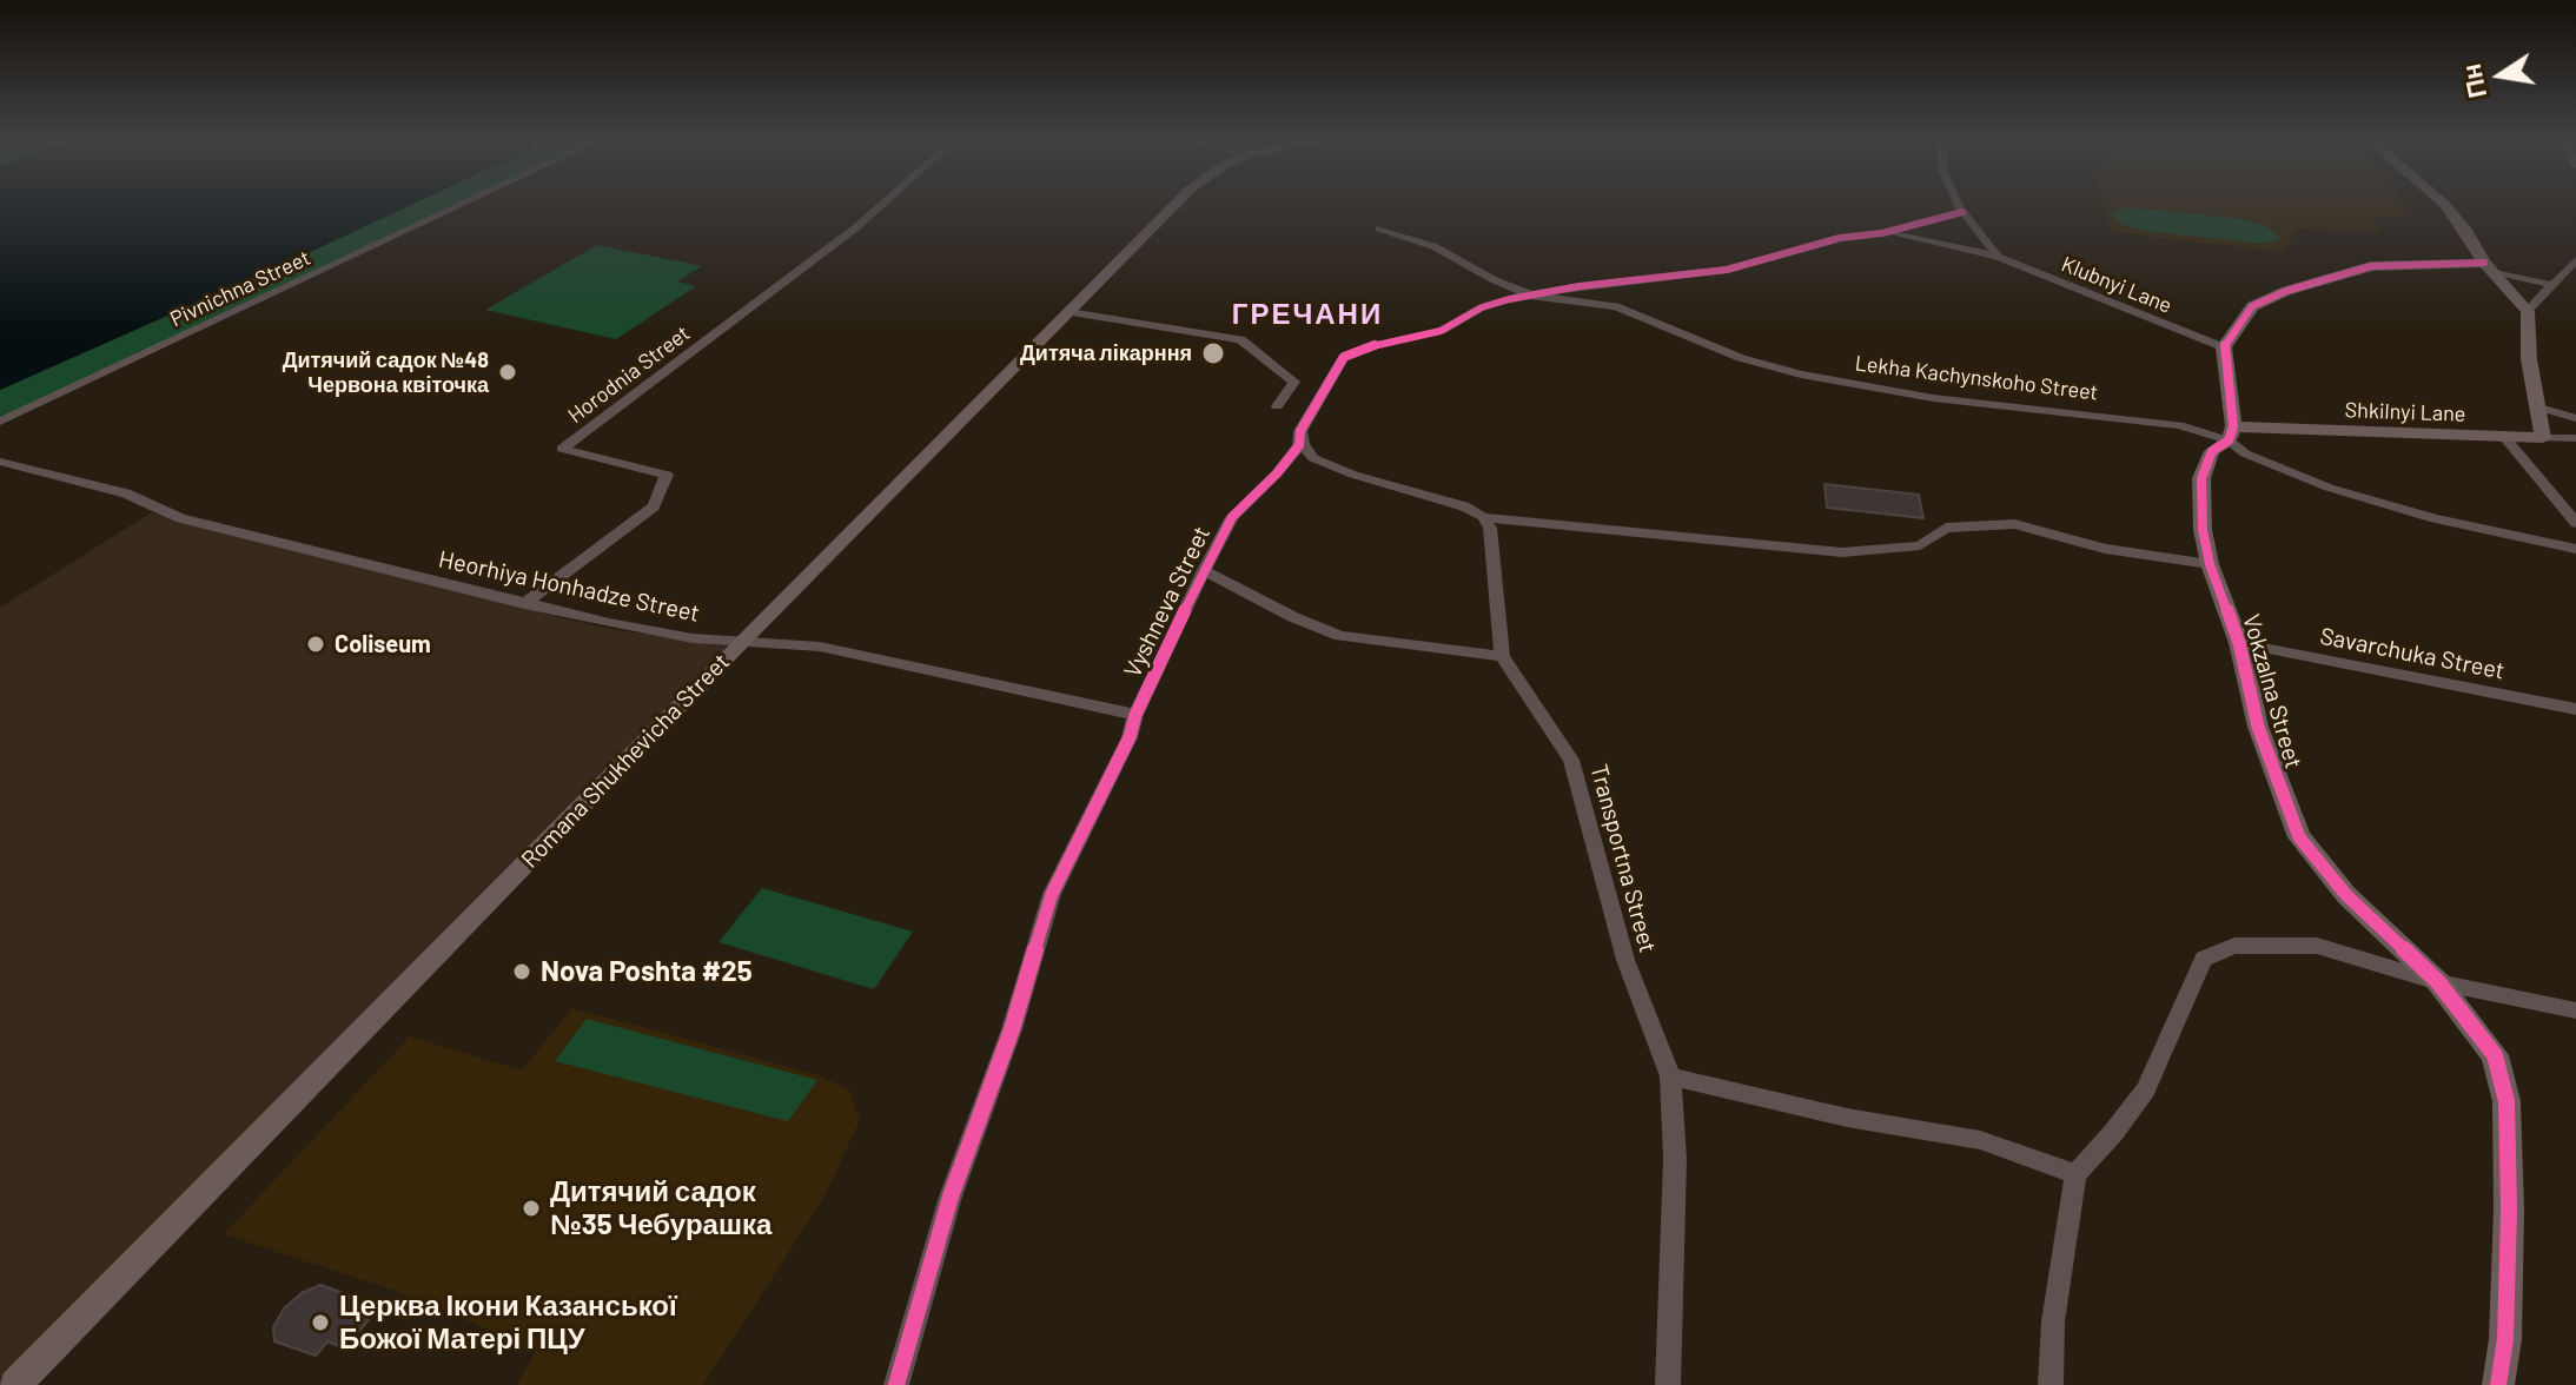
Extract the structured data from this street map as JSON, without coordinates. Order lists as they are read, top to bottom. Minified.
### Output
{"streets":{"street":["Klubnyi Lane","Pivnichna Street","Horodnia Street","Lekha Kachynskoho Street","Shkilnyi Lane","Heorhiya Honhadze Street","Vyshneva Street","Savarchuka Street","Vokzalna Street","Romana Shukhevicha Street","Transportna Street"]},"crossings":[["Klubnyi Lane","Vyshneva Street"],["Horodnia Street","Heorhiya Honhadze Street"],["Lekha Kachynskoho Street","Shkilnyi Lane"],["Lekha Kachynskoho Street","Vyshneva Street"],["Lekha Kachynskoho Street","Vokzalna Street"],["Shkilnyi Lane","Vokzalna Street"],["Heorhiya Honhadze Street","Vyshneva Street"],["Heorhiya Honhadze Street","Romana Shukhevicha Street"],["Savarchuka Street","Vokzalna Street"]],"districts":["ГРЕЧАНИ"],"places":["Дитяча лікарння","Дитячий садок №48 Червона квіточка","Coliseum","Nova Poshta #25","Дитячий садок №35 Чебурашка","Церква Ікони Казанської Божої Матері ПЦУ"],"north":"left"}
